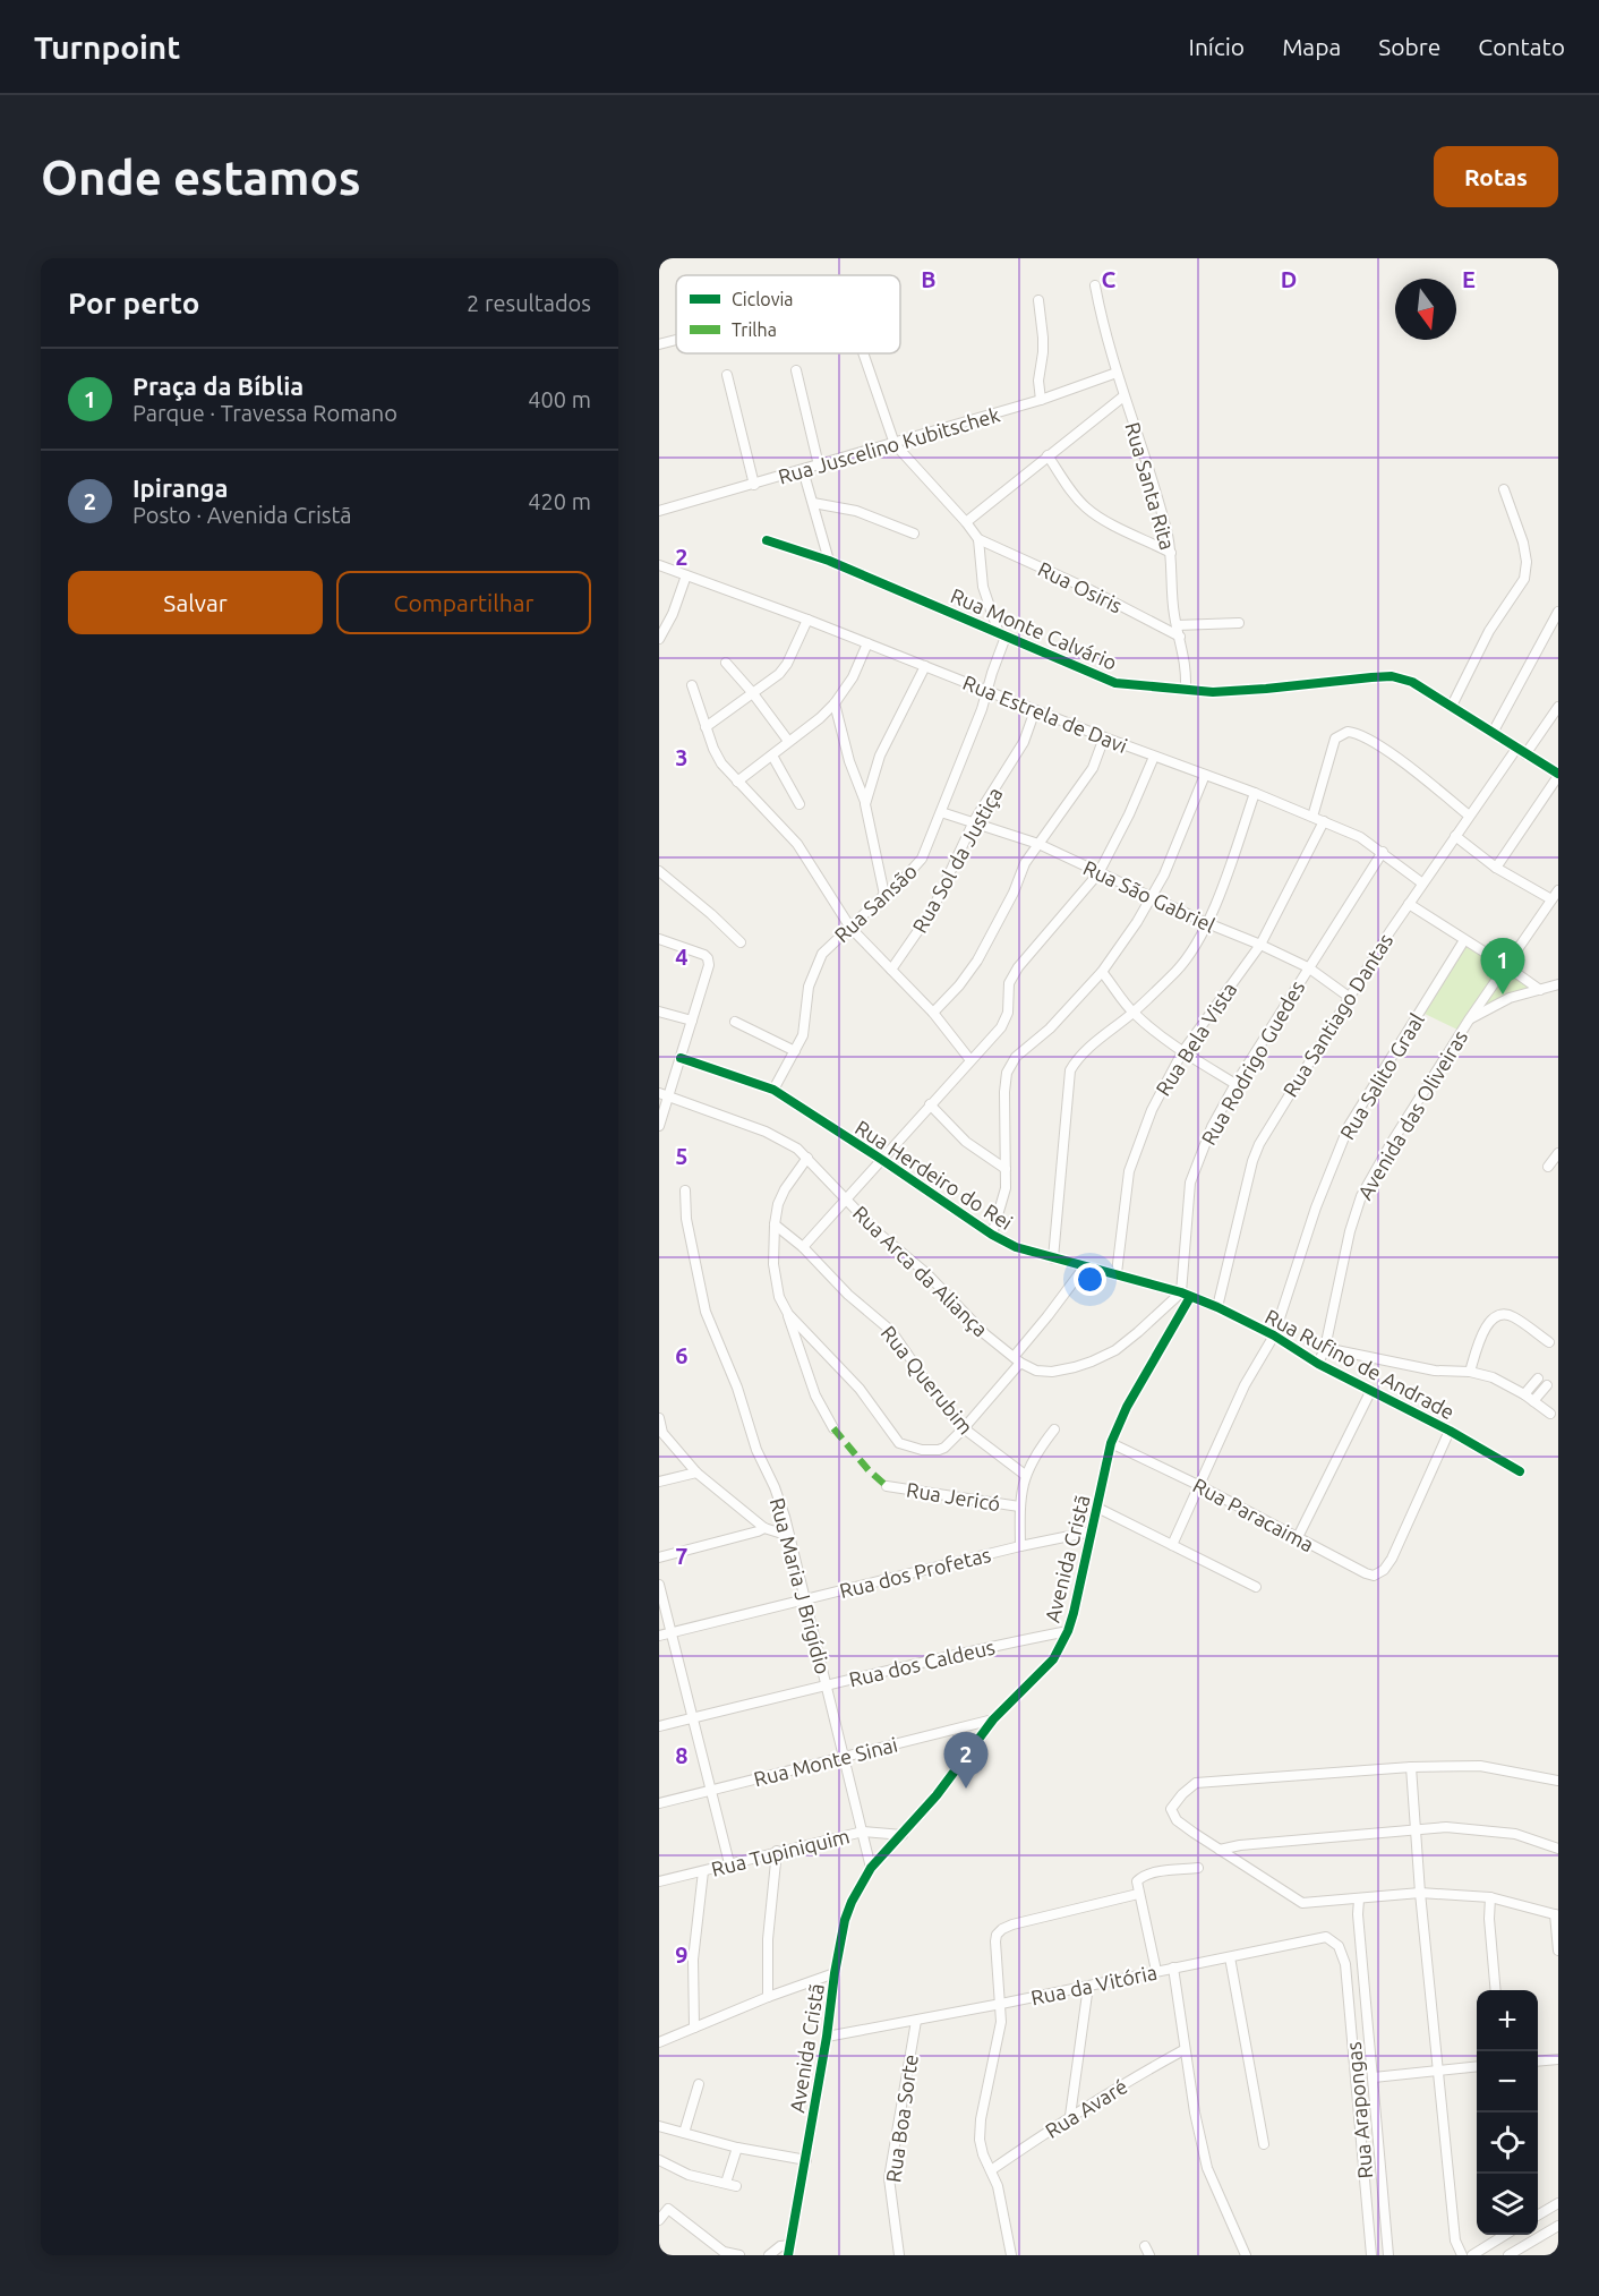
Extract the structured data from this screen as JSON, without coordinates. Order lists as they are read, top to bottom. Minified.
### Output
{"streets":{"street":["Rua Juscelino Kubitschek","Rua Santa Rita","Rua Osiris","Rua Monte Calvário","Rua Estrela de Davi","Rua Sol da Justiça","Rua São Gabriel","Rua Sansão","Rua Santiago Dantas","Rua Bela Vista","Rua Rodrigo Guedes","Rua Salito Graal","Avenida das Oliveiras","Rua Herdeiro do Rei","Rua Arca da Aliança","Rua Rufino de Andrade","Rua Querubim","Rua Jericó","Rua Paracaima","Avenida Cristã","Rua dos Profetas","Rua Maria J Brigídio","Rua dos Caldeus","Rua Monte Sinai","Rua Tupiniquim","Rua da Vitória","Rua Avaré","Rua Arapongas","Rua Boa Sorte"]},"crossings":[["Rua Juscelino Kubitschek","Rua Santa Rita"],["Rua Santa Rita","Rua Osiris"],["Rua Santa Rita","Rua Monte Calvário"],["Rua Monte Calvário","Rua Sansão"],["Rua Monte Calvário","Rua Santiago Dantas"],["Rua Estrela de Davi","Rua Sol da Justiça"],["Rua Estrela de Davi","Rua Sansão"],["Rua Estrela de Davi","Rua Santiago Dantas"],["Rua Estrela de Davi","Rua Bela Vista"],["Rua Estrela de Davi","Rua Rodrigo Guedes"],["Rua Sol da Justiça","Rua São Gabriel"],["Rua São Gabriel","Rua Sansão"],["Rua São Gabriel","Rua Santiago Dantas"],["Rua São Gabriel","Rua Bela Vista"],["Rua São Gabriel","Rua Rodrigo Guedes"],["Rua Sansão","Rua Herdeiro do Rei"],["Rua Santiago Dantas","Rua Rufino de Andrade"],["Rua Bela Vista","Rua Herdeiro do Rei"],["Rua Rodrigo Guedes","Rua Herdeiro do Rei"],["Rua Rodrigo Guedes","Rua Arca da Aliança"],["Rua Rodrigo Guedes","Rua Rufino de Andrade"],["Rua Salito Graal","Rua Rufino de Andrade"],["Rua Salito Graal","Rua Paracaima"],["Avenida das Oliveiras","Rua Rufino de Andrade"],["Rua Herdeiro do Rei","Rua Arca da Aliança"],["Rua Herdeiro do Rei","Rua Rufino de Andrade"],["Rua Arca da Aliança","Rua Rufino de Andrade"],["Rua Rufino de Andrade","Rua Paracaima"],["Rua Rufino de Andrade","Avenida Cristã"],["Rua Paracaima","Avenida Cristã"],["Avenida Cristã","Rua dos Profetas"],["Avenida Cristã","Rua Maria J Brigídio"],["Avenida Cristã","Rua dos Caldeus"],["Avenida Cristã","Rua Monte Sinai"],["Avenida Cristã","Rua Tupiniquim"],["Avenida Cristã","Rua da Vitória"],["Rua dos Profetas","Rua Maria J Brigídio"],["Rua Maria J Brigídio","Rua dos Caldeus"],["Rua Maria J Brigídio","Rua Monte Sinai"],["Rua Maria J Brigídio","Rua Tupiniquim"],["Rua da Vitória","Rua Arapongas"],["Rua da Vitória","Rua Boa Sorte"]],"legend":["Ciclovia","Trilha"],"north":"bottom","page":{"header":"Turnpoint","nav":["Início","Mapa","Sobre","Contato"],"buttons":["Rotas",["Salvar","Compartilhar"]],"title":"Onde estamos","heading":["Por perto","2 resultados"],"list":[{"mark":"1","name":"Praça da Bíblia","note":"Parque · Travessa Romano","value":"400 m"},{"mark":"2","name":"Ipiranga","note":"Posto · Avenida Cristã","value":"420 m"}],"pins":["1","2"],"map_buttons":["+","−"]},"grid":{"columns":["B","C","D","E"],"rows":["2","3","4","5","6","7","8","9"]}}
